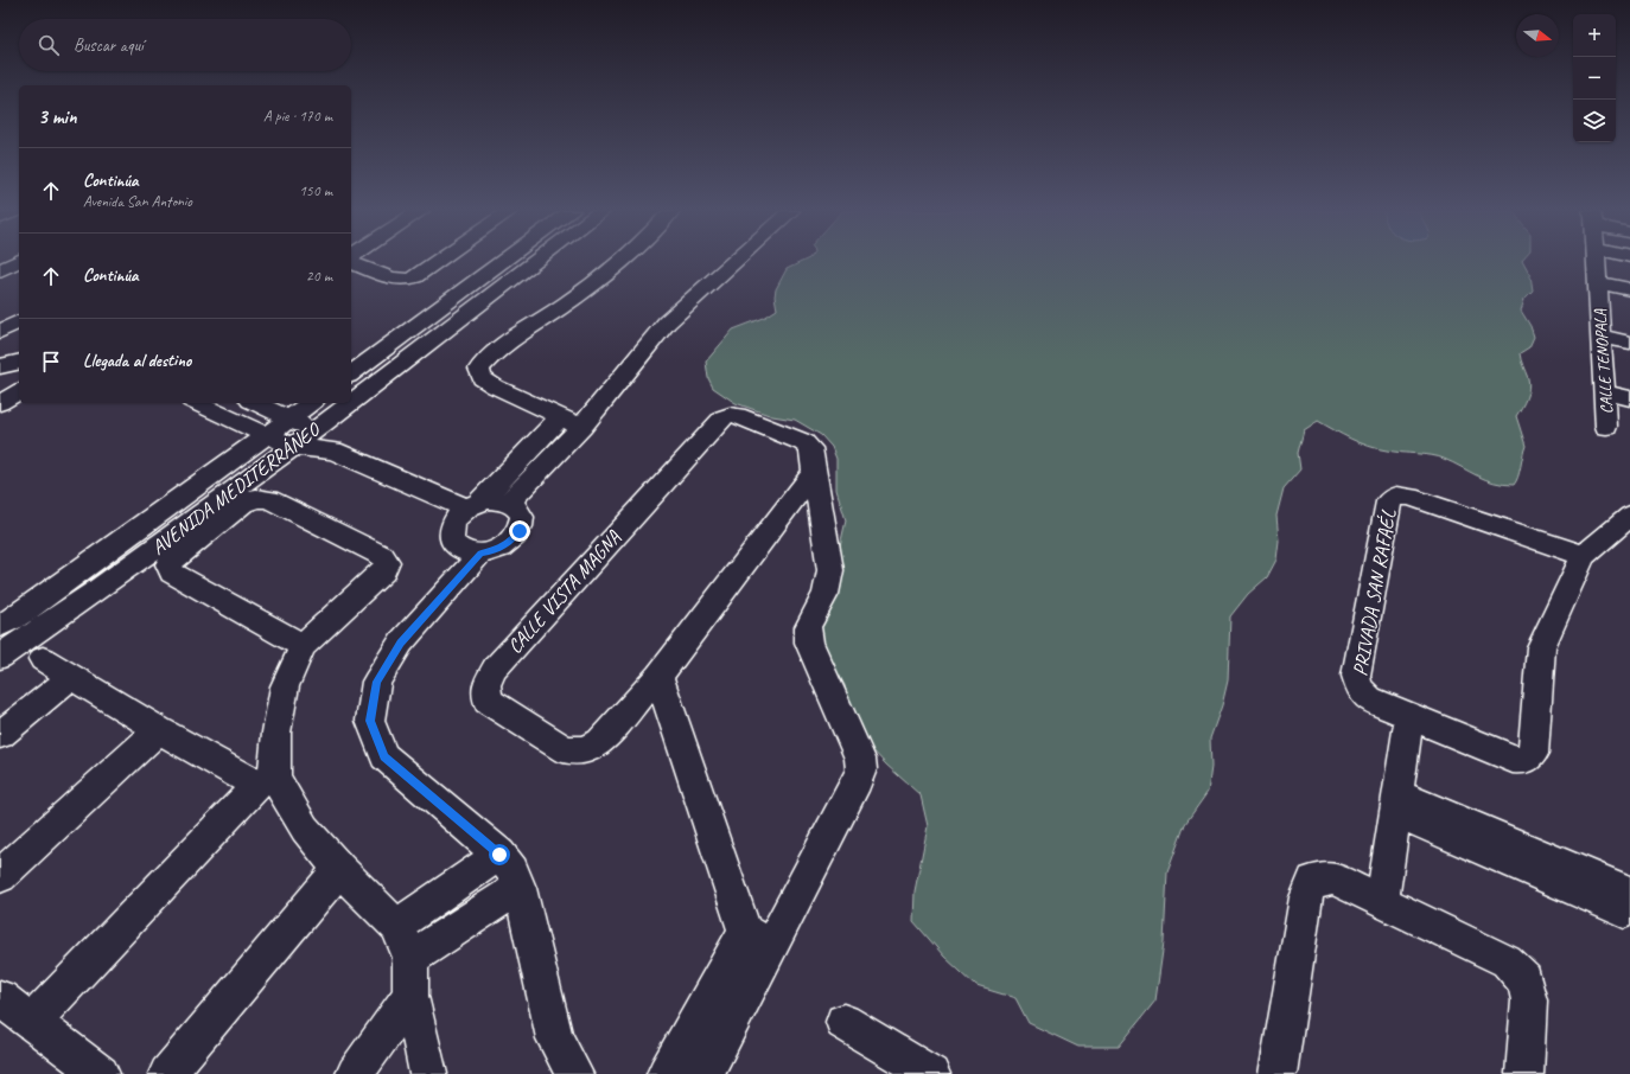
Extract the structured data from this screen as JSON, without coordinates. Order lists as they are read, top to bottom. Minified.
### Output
{"streets":{"street":["CALLE TENOPALA","AVENIDA MEDITERRÁNEO","CALLE VISTA MAGNA","PRIVADA SAN RAFAÉL"]},"north":"right","page":{"map_buttons":["+","−"],"search":"Buscar aquí","heading":["3 min","A pie · 170 m"],"list":[["Continúa","Avenida San Antonio","150 m"],["Continúa","20 m"],"Llegada al destino"]}}
